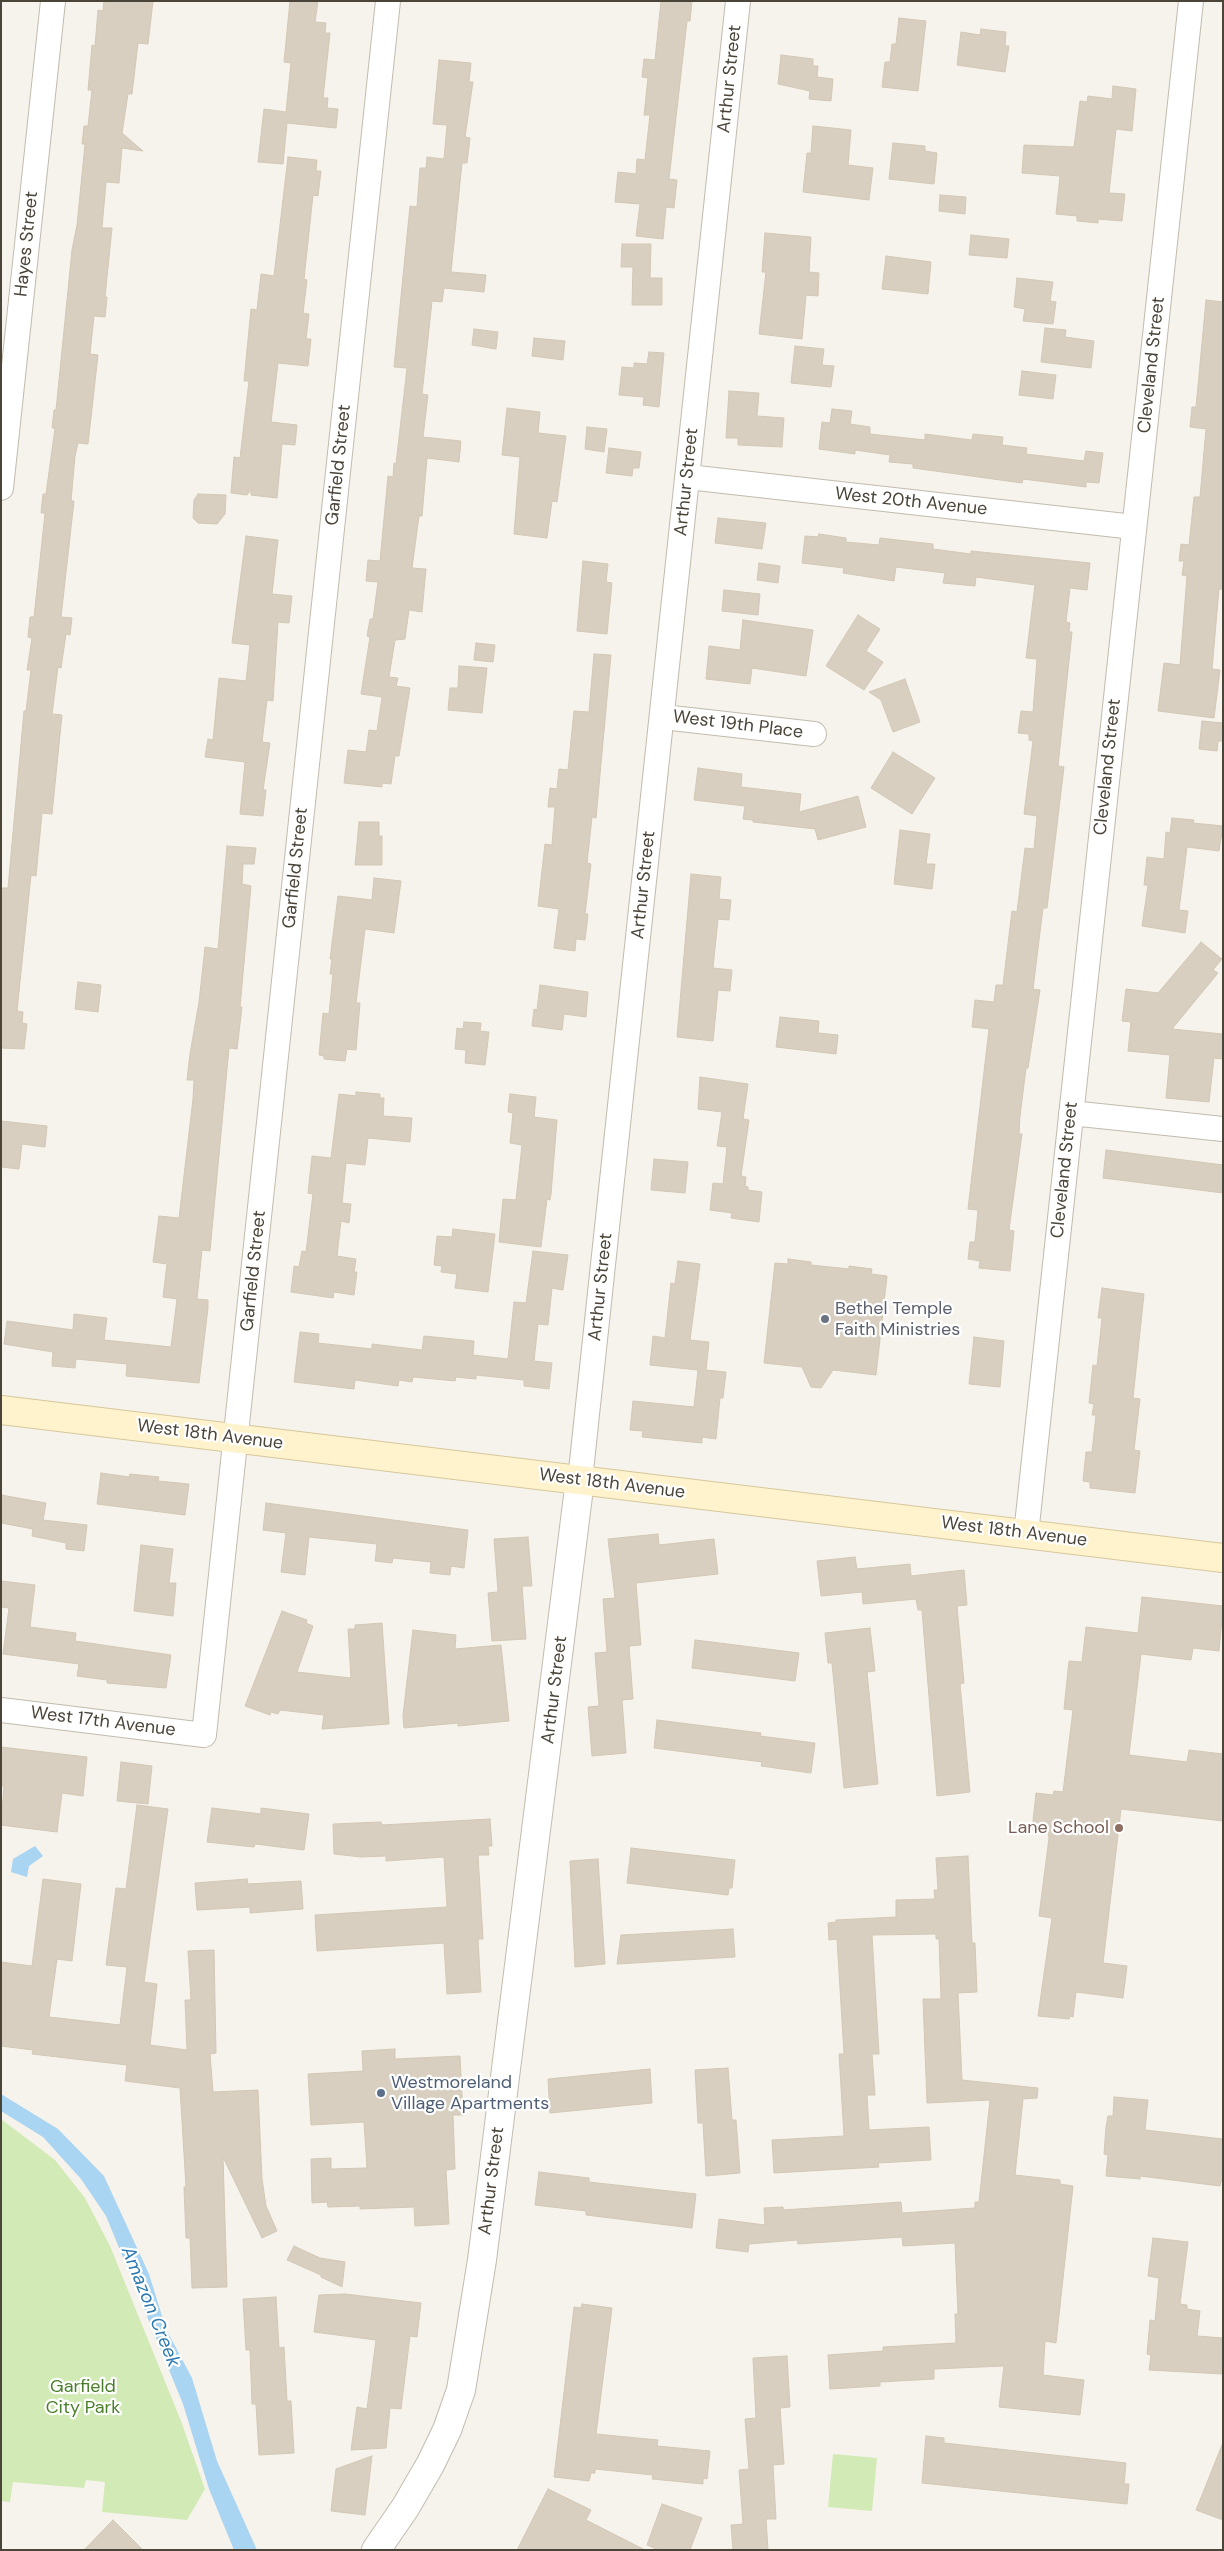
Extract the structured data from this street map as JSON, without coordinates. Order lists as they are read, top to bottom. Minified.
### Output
{"streets":{"main road":["West 18th Avenue"],"street":["Arthur Street","Hayes Street","Cleveland Street","Garfield Street","West 20th Avenue","West 19th Place","West 17th Avenue"]},"crossings":[["Arthur Street","West 20th Avenue"],["Arthur Street","West 19th Place"],["Arthur Street","West 18th Avenue"],["Cleveland Street","West 20th Avenue"],["Cleveland Street","West 18th Avenue"],["Garfield Street","West 18th Avenue"],["Garfield Street","West 17th Avenue"]],"water":["Amazon Creek"],"parks":["Garfield City Park"],"places":["Bethel Temple Faith Ministries","Lane School","Westmoreland Village Apartments"]}
